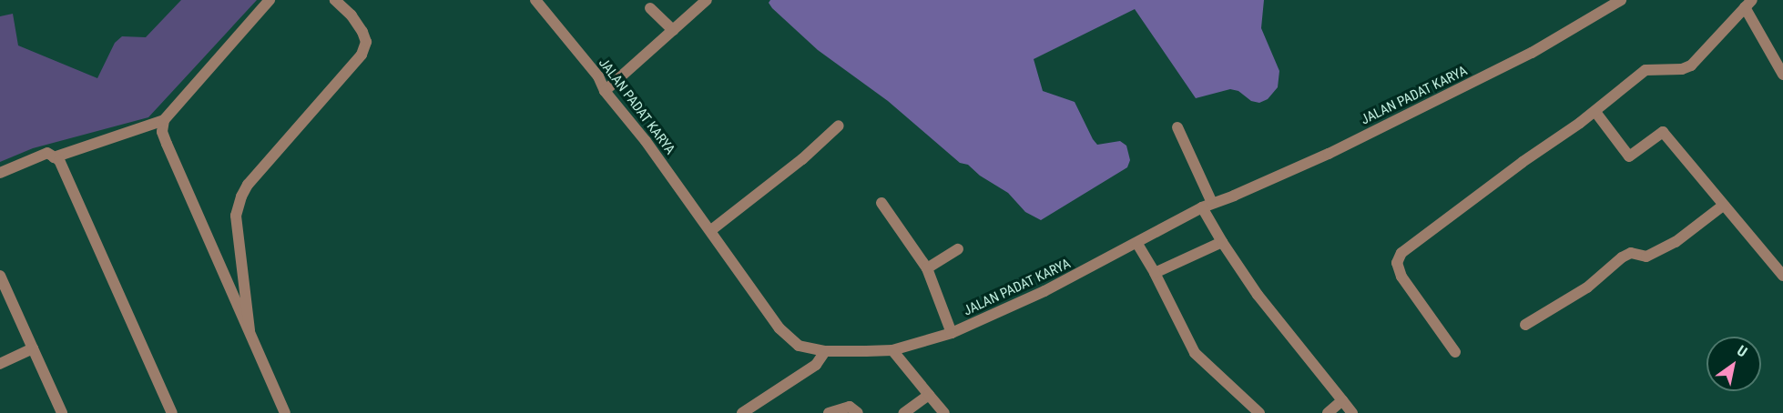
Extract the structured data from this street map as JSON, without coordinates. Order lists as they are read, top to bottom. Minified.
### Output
{"streets":{"street":["JALAN PADAT KARYA"]},"north":"top right"}
